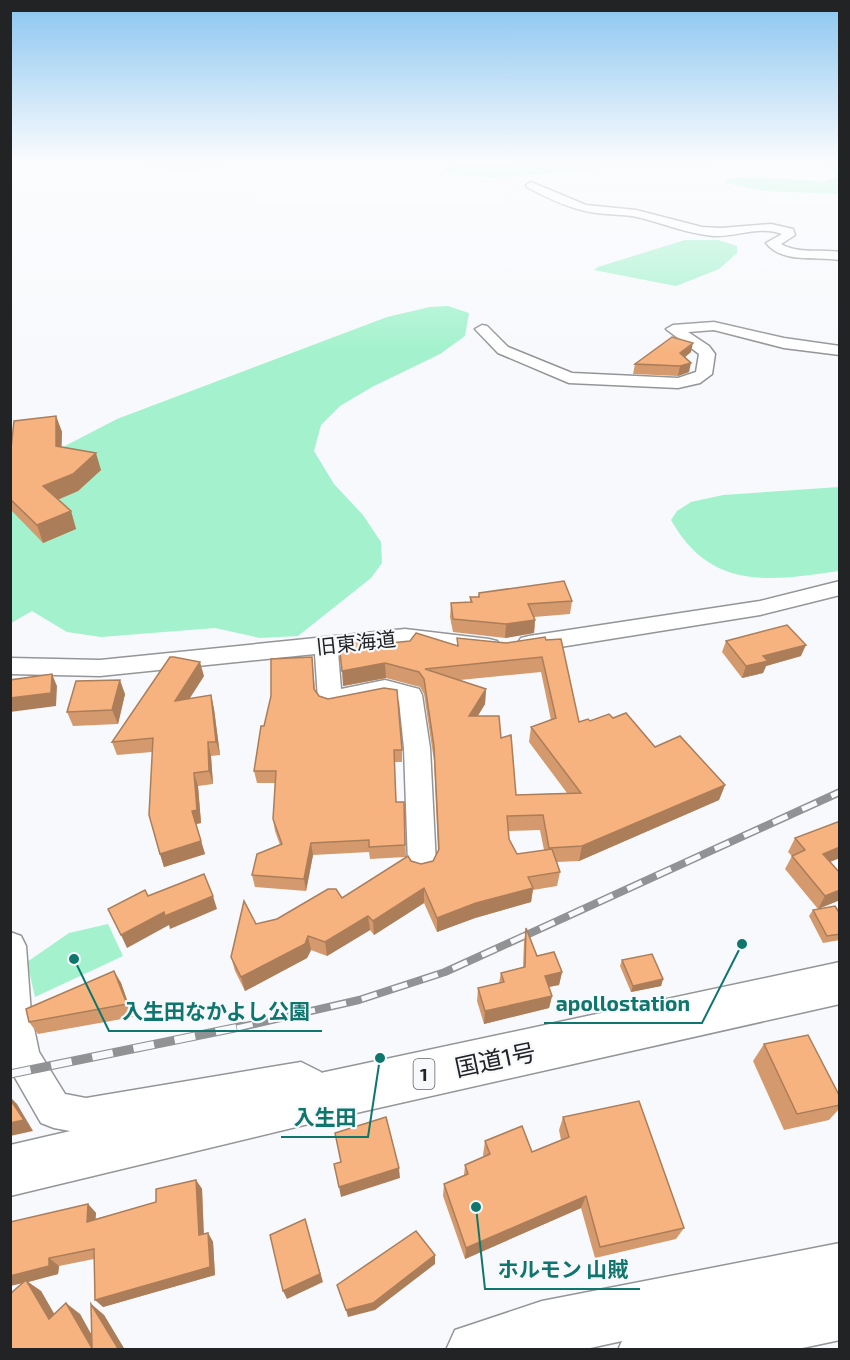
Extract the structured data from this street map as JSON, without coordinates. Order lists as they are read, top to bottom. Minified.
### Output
{"streets":{"highway":["国道1号","1"],"street":["旧東海道"]},"places":["apollostation","入生田なかよし公園","入生田","ホルモン 山賊"]}
